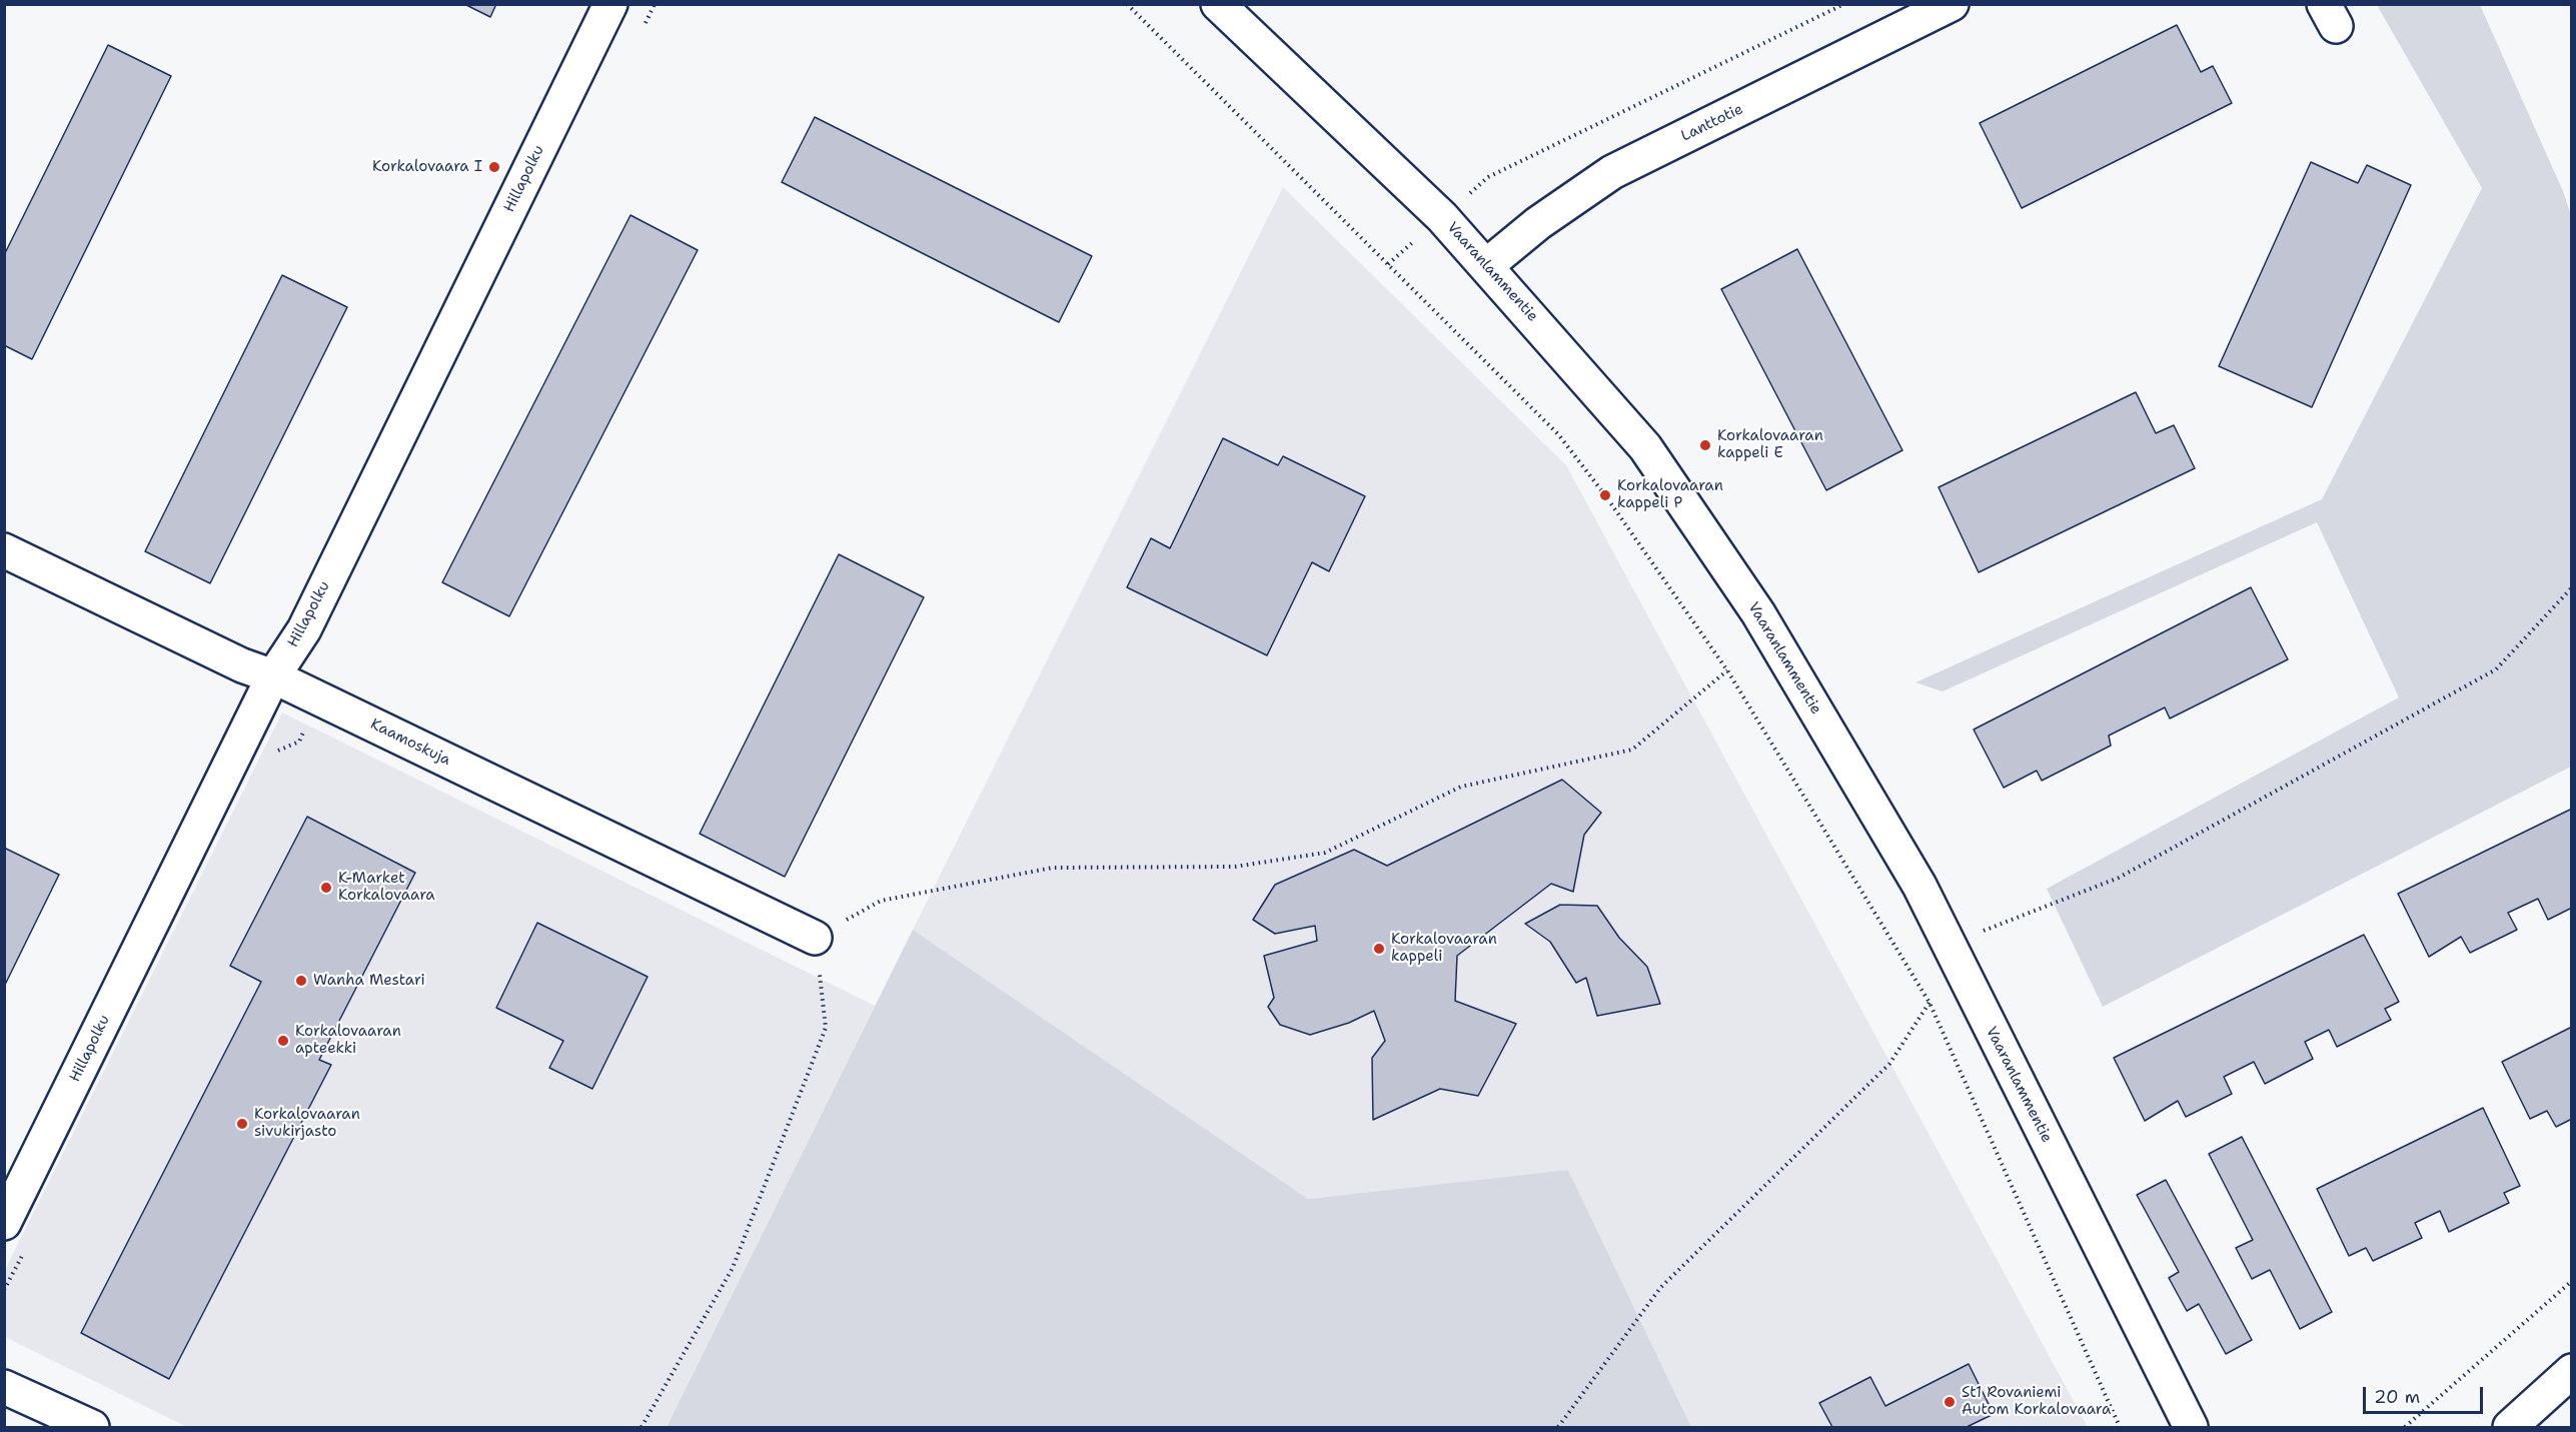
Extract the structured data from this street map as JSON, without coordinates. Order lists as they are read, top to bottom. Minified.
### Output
{"streets":{"street":["Lanttotie","Hillapolku","Vaaranlammentie","Kaamoskuja"]},"crossings":[["Lanttotie","Vaaranlammentie"],["Hillapolku","Kaamoskuja"]],"places":["Korkalovaara I","Korkalovaaran kappeli E","Korkalovaaran kappeli P","K-Market Korkalovaara","Korkalovaaran kappeli","Wanha Mestari","Korkalovaaran apteekki","Korkalovaaran sivukirjasto","St1 Rovaniemi Autom Korkalovaara"],"scale_bar":"20 m"}
